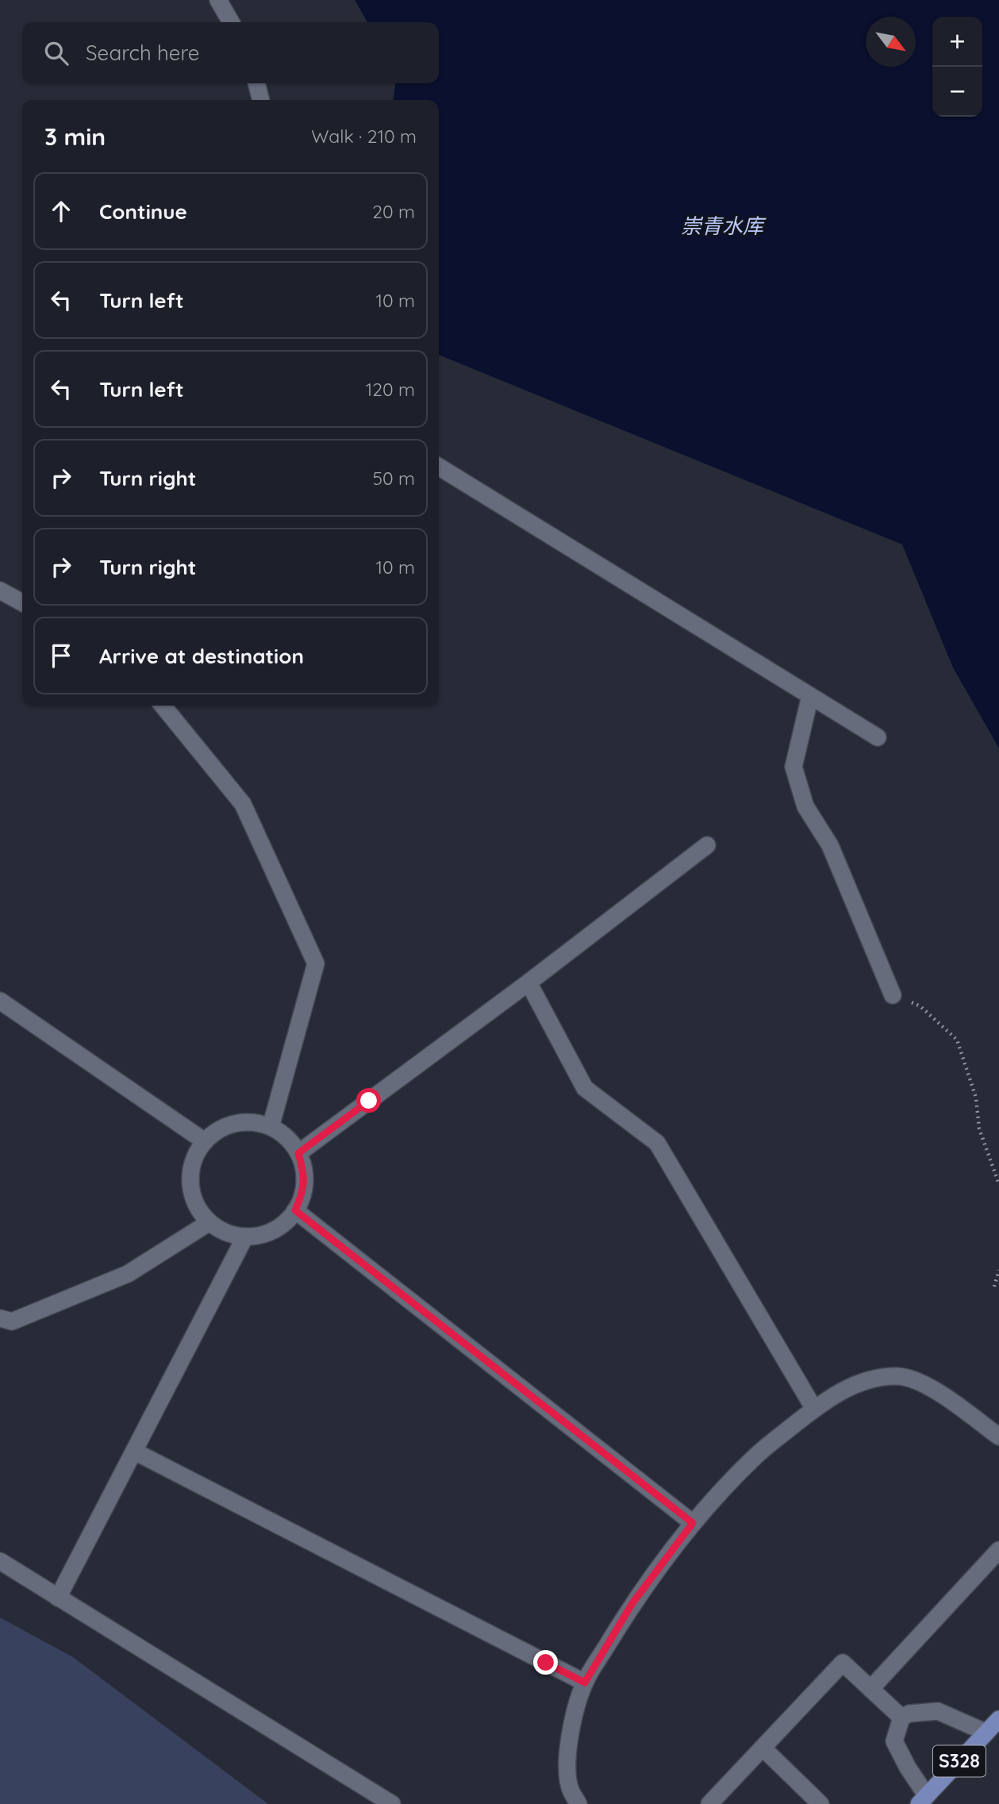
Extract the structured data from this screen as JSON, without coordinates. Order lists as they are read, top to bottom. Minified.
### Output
{"streets":{"main road":["S328"]},"water":["崇青水库"],"north":"bottom right","page":{"map_buttons":["+","−"],"search":"Search here","heading":["3 min","Walk · 210 m"],"list":[["Continue","20 m"],["Turn left","10 m"],["Turn left","120 m"],["Turn right","50 m"],["Turn right","10 m"],"Arrive at destination"]}}
